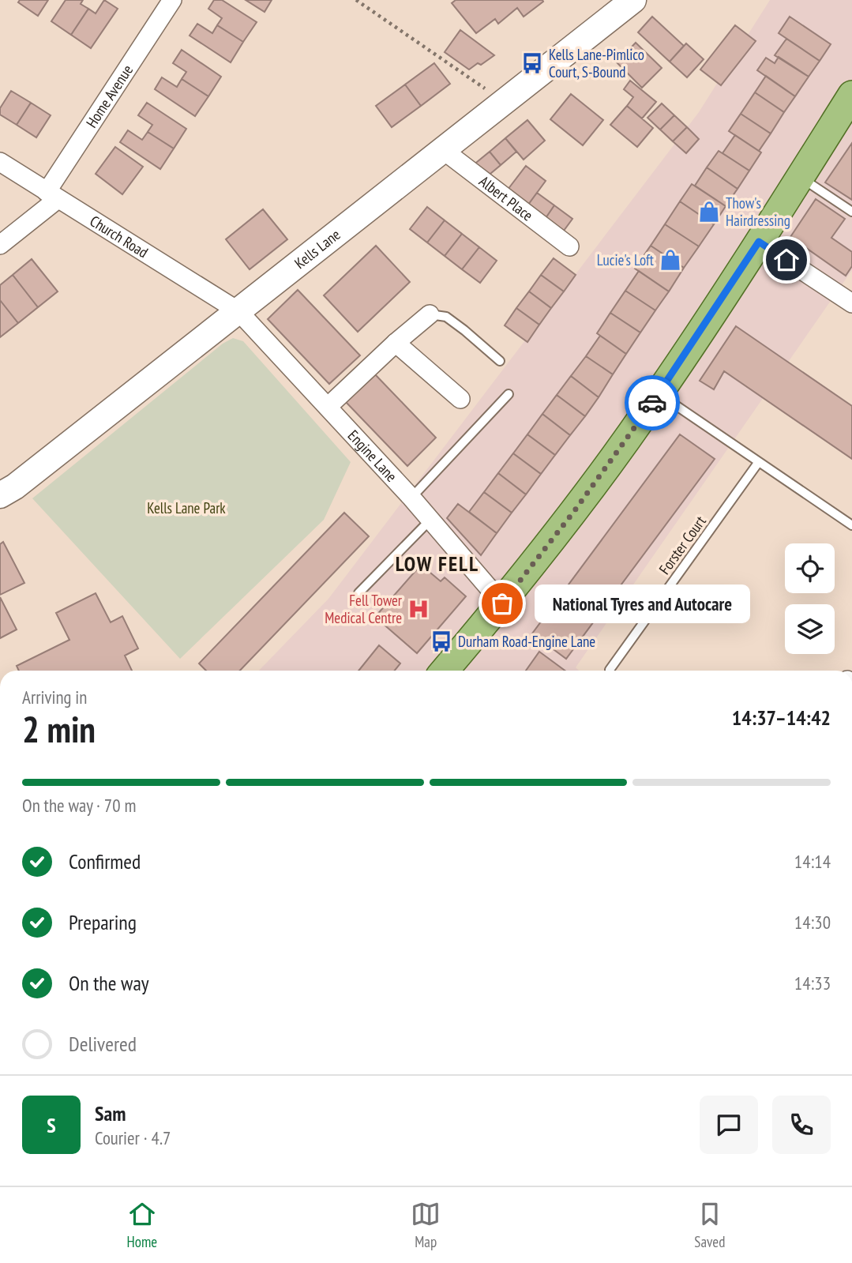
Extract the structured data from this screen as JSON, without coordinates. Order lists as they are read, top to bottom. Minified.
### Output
{"streets":{"street":["Home Avenue","Albert Place","Church Road","Kells Lane","Engine Lane"],"lane":["Forster Court"]},"crossings":[["Home Avenue","Church Road"],["Albert Place","Kells Lane"],["Church Road","Kells Lane"],["Church Road","Engine Lane"],["Kells Lane","Engine Lane"]],"districts":["LOW FELL"],"parks":["Kells Lane Park"],"places":{"bus stop":["Kells Lane-Pimlico Court, S-Bound","Durham Road-Engine Lane"],"shop":["Thow's Hairdressing","Lucie's Loft"],"other":["National Tyres and Autocare"],"hospital":["Fell Tower Medical Centre"]},"page":{"bubble":"National Tyres and Autocare","heading":["2 min","Arriving in","14:37–14:42"],"panel":["Sam","Courier · 4.7"],"bar":"On the way · 70 m","list":[["Confirmed","14:14"],["Preparing","14:30"],["On the way","14:33"],"Delivered"],"round":"S","tabs":["Home","Map","Saved"]}}
